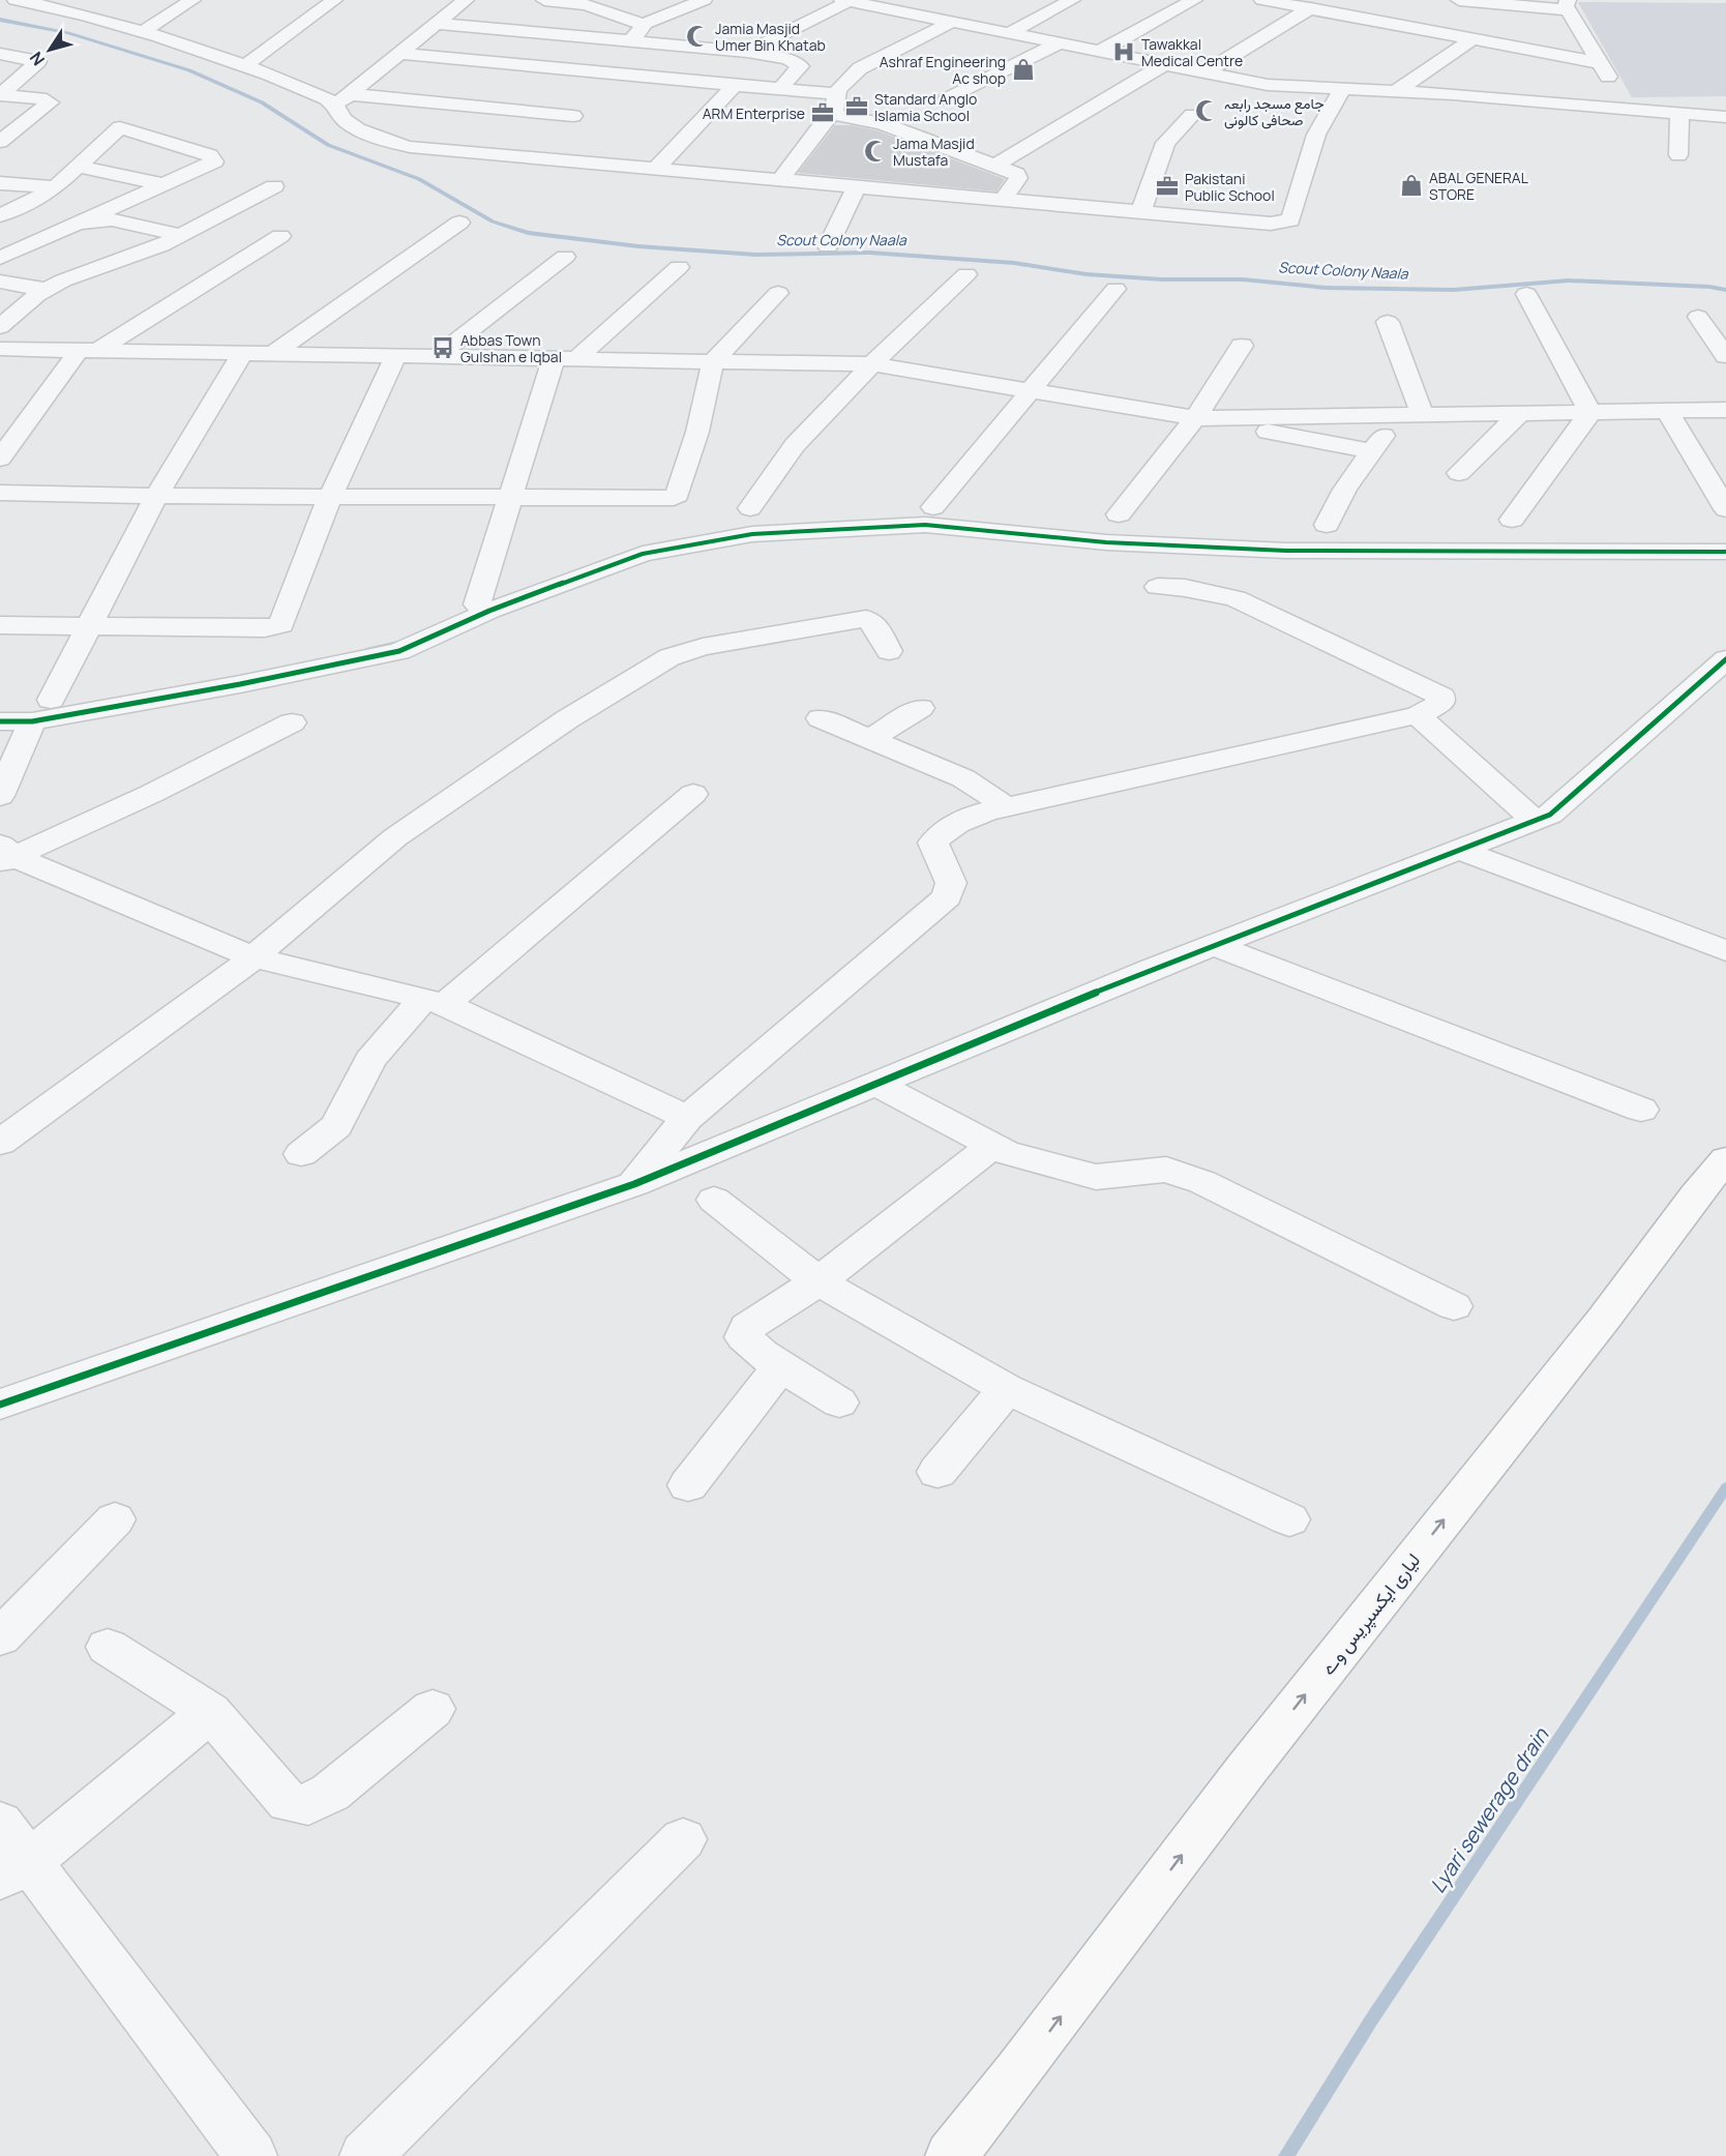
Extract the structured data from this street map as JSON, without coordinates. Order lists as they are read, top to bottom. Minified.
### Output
{"streets":{"highway":["لیاری ایکسپریس وے"]},"one_way":["لیاری ایکسپریس وے"],"water":["Scout Colony Naala","Lyari sewerage drain"],"places":{"mosque":["Jamia Masjid Umer Bin Khatab","جامع مسجد رابعہ صحافی کالونی","Jama Masjid Mustafa"],"hospital":["Tawakkal Medical Centre"],"shop":["Ashraf Engineering Ac shop","ABAL GENERAL STORE"],"office":["Standard Anglo Islamia School","ARM Enterprise","Pakistani Public School"],"bus stop":["Abbas Town Gulshan e Iqbal"]},"north":"bottom left"}
